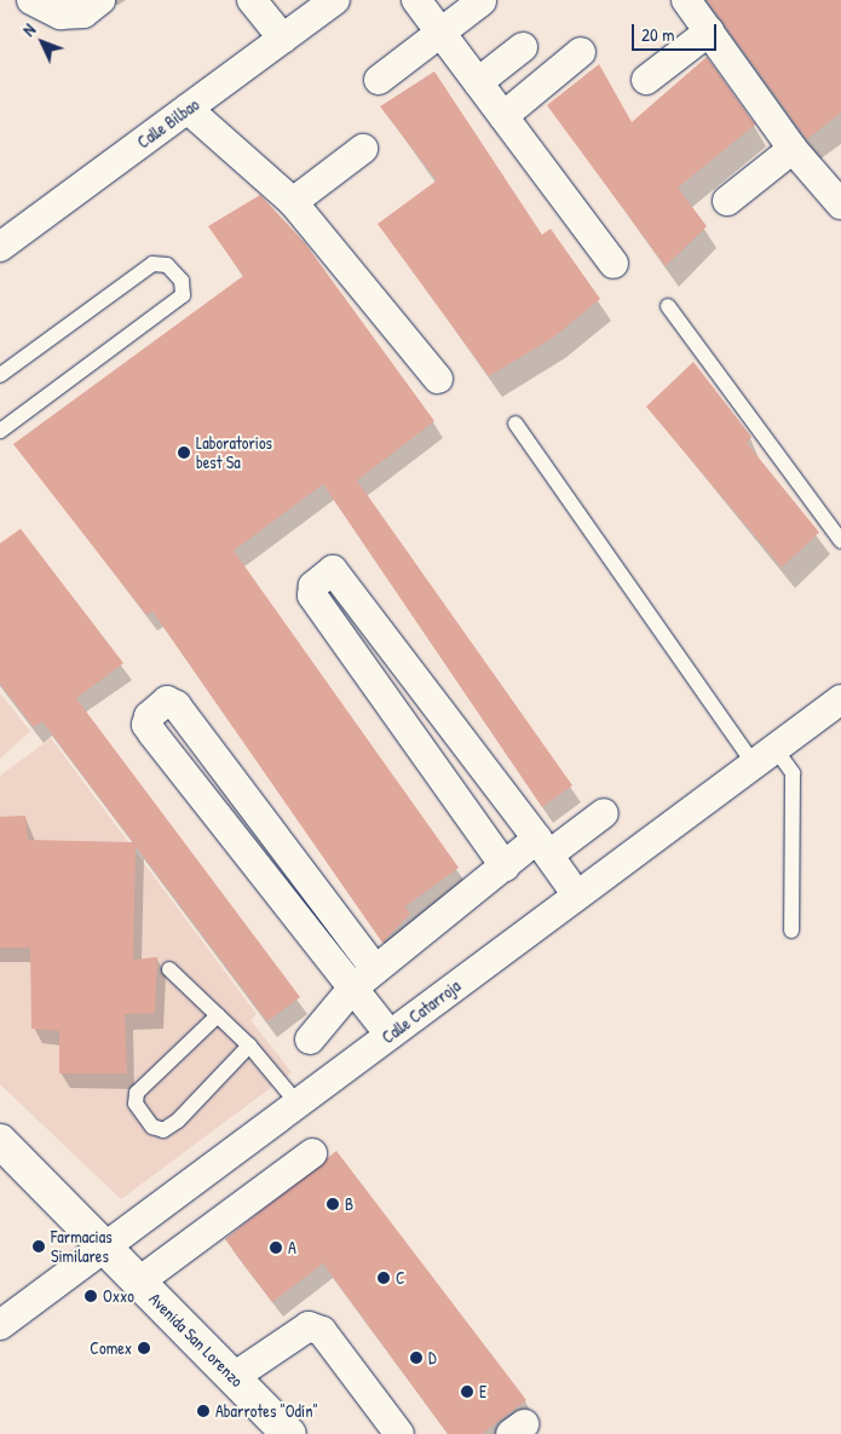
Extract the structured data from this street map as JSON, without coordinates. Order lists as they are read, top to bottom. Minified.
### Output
{"streets":{"main road":["Avenida San Lorenzo"],"street":["Calle Bilbao","Calle Catarroja"]},"crossings":[["Calle Catarroja","Avenida San Lorenzo"]],"places":["Laboratorios best Sa","B","Farmacias Similares","A","C","Oxxo","Comex","D","E","Abarrotes \"Odín\""],"scale_bar":"20 m","north":"top left"}
